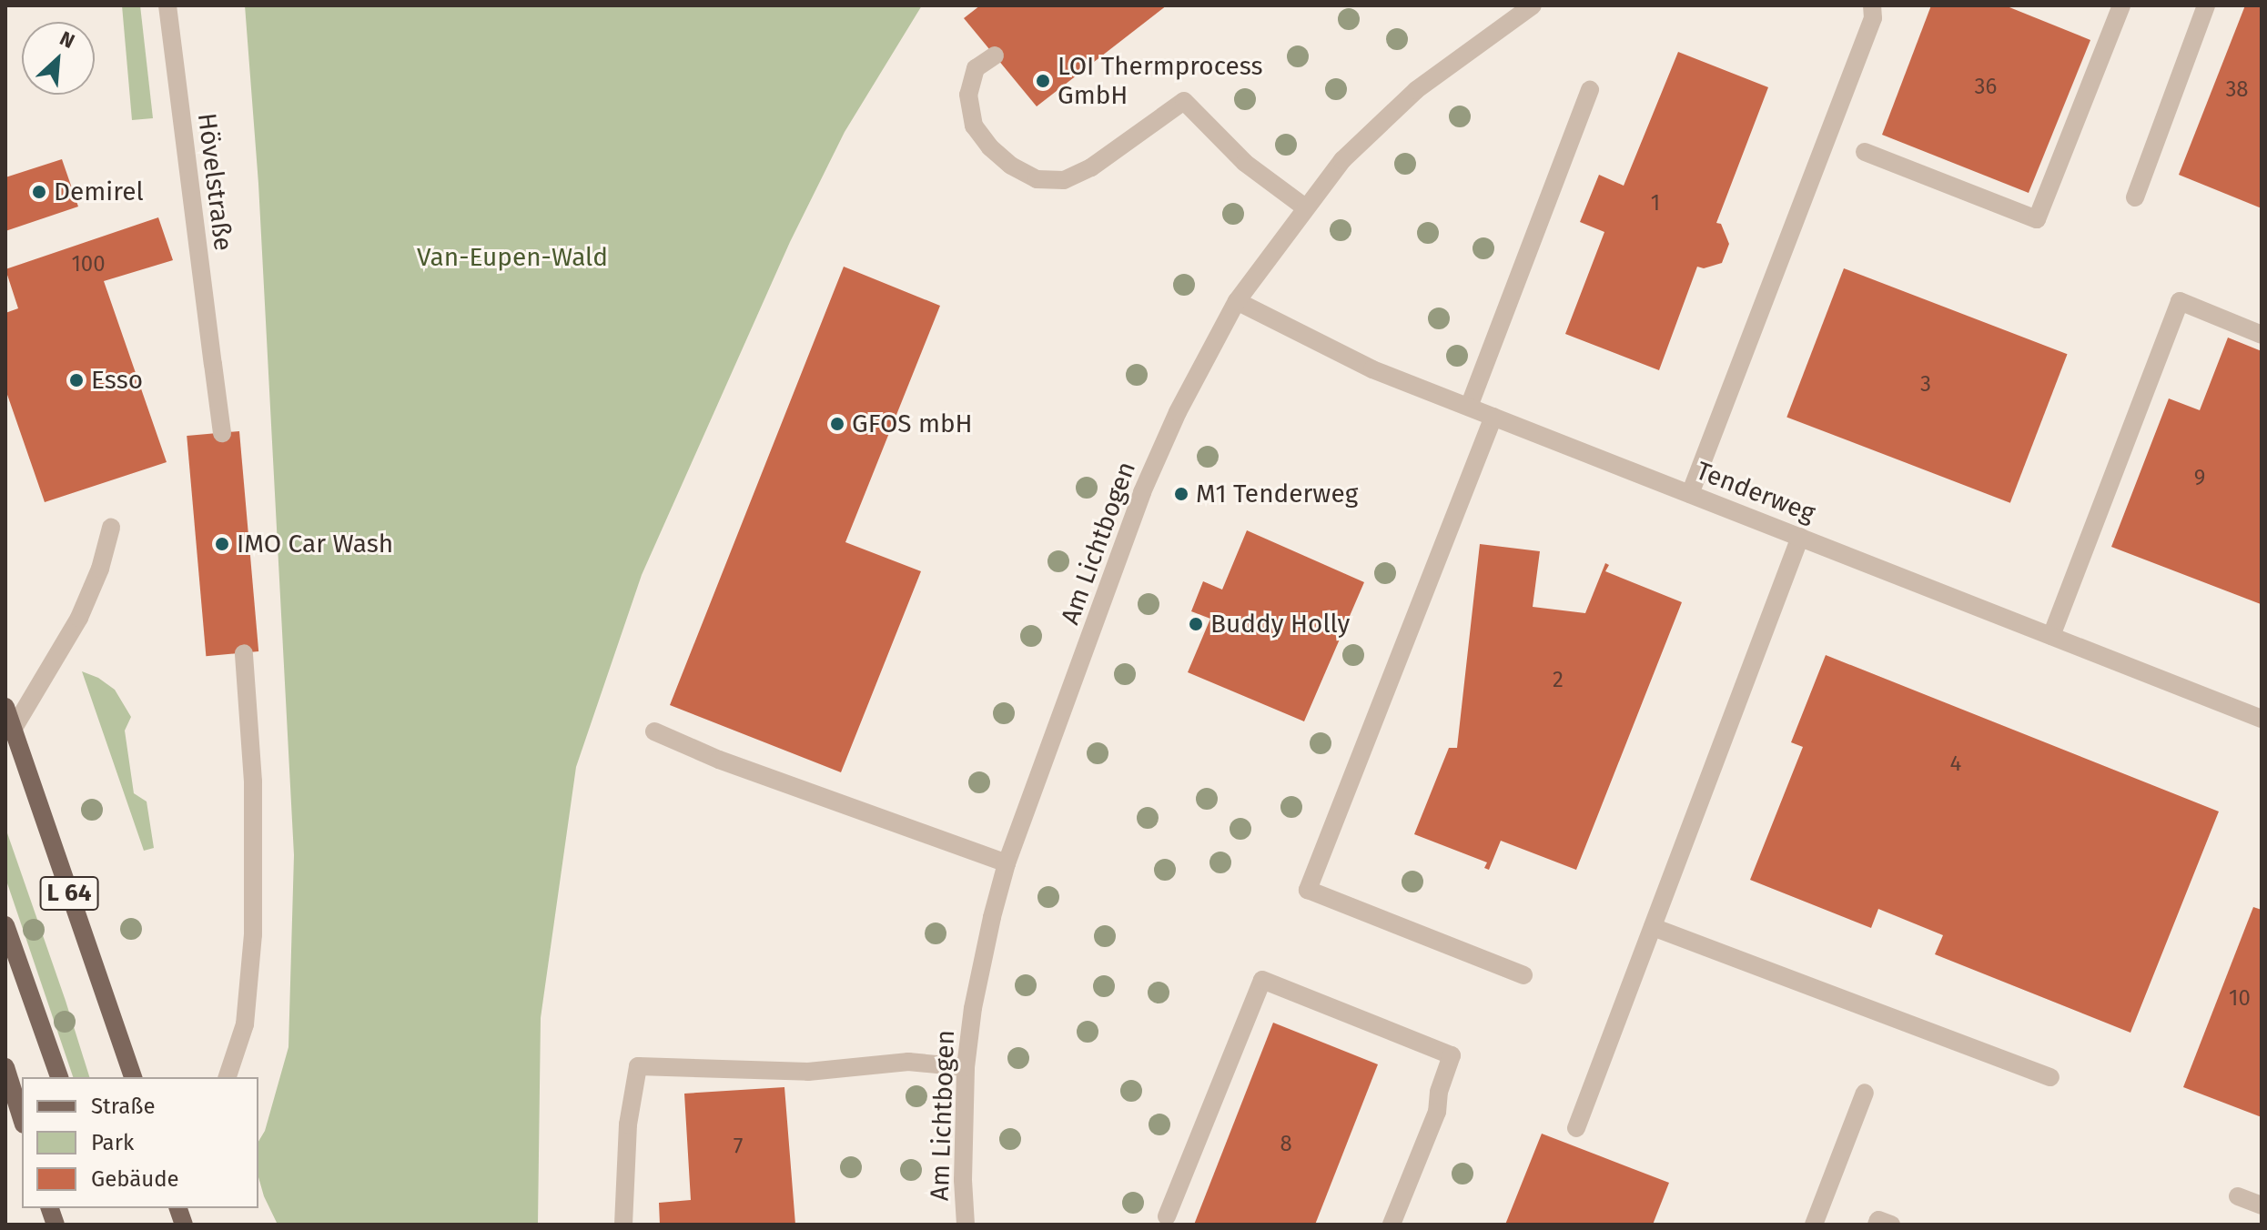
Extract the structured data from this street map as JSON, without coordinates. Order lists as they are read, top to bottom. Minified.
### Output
{"streets":{"main road":["L 64"],"street":["Hövelstraße","Tenderweg","Am Lichtbogen"]},"crossings":[["Tenderweg","Am Lichtbogen"]],"parks":["Van-Eupen-Wald"],"places":["LOI Thermprocess GmbH","Demirel","Esso","GFOS mbH","M1 Tenderweg","IMO Car Wash","Buddy Holly"],"house_numbers":["36","38","1","100","3","9","2","4","10","8","7"],"legend":["Straße","Park","Gebäude"],"north":"top right"}
